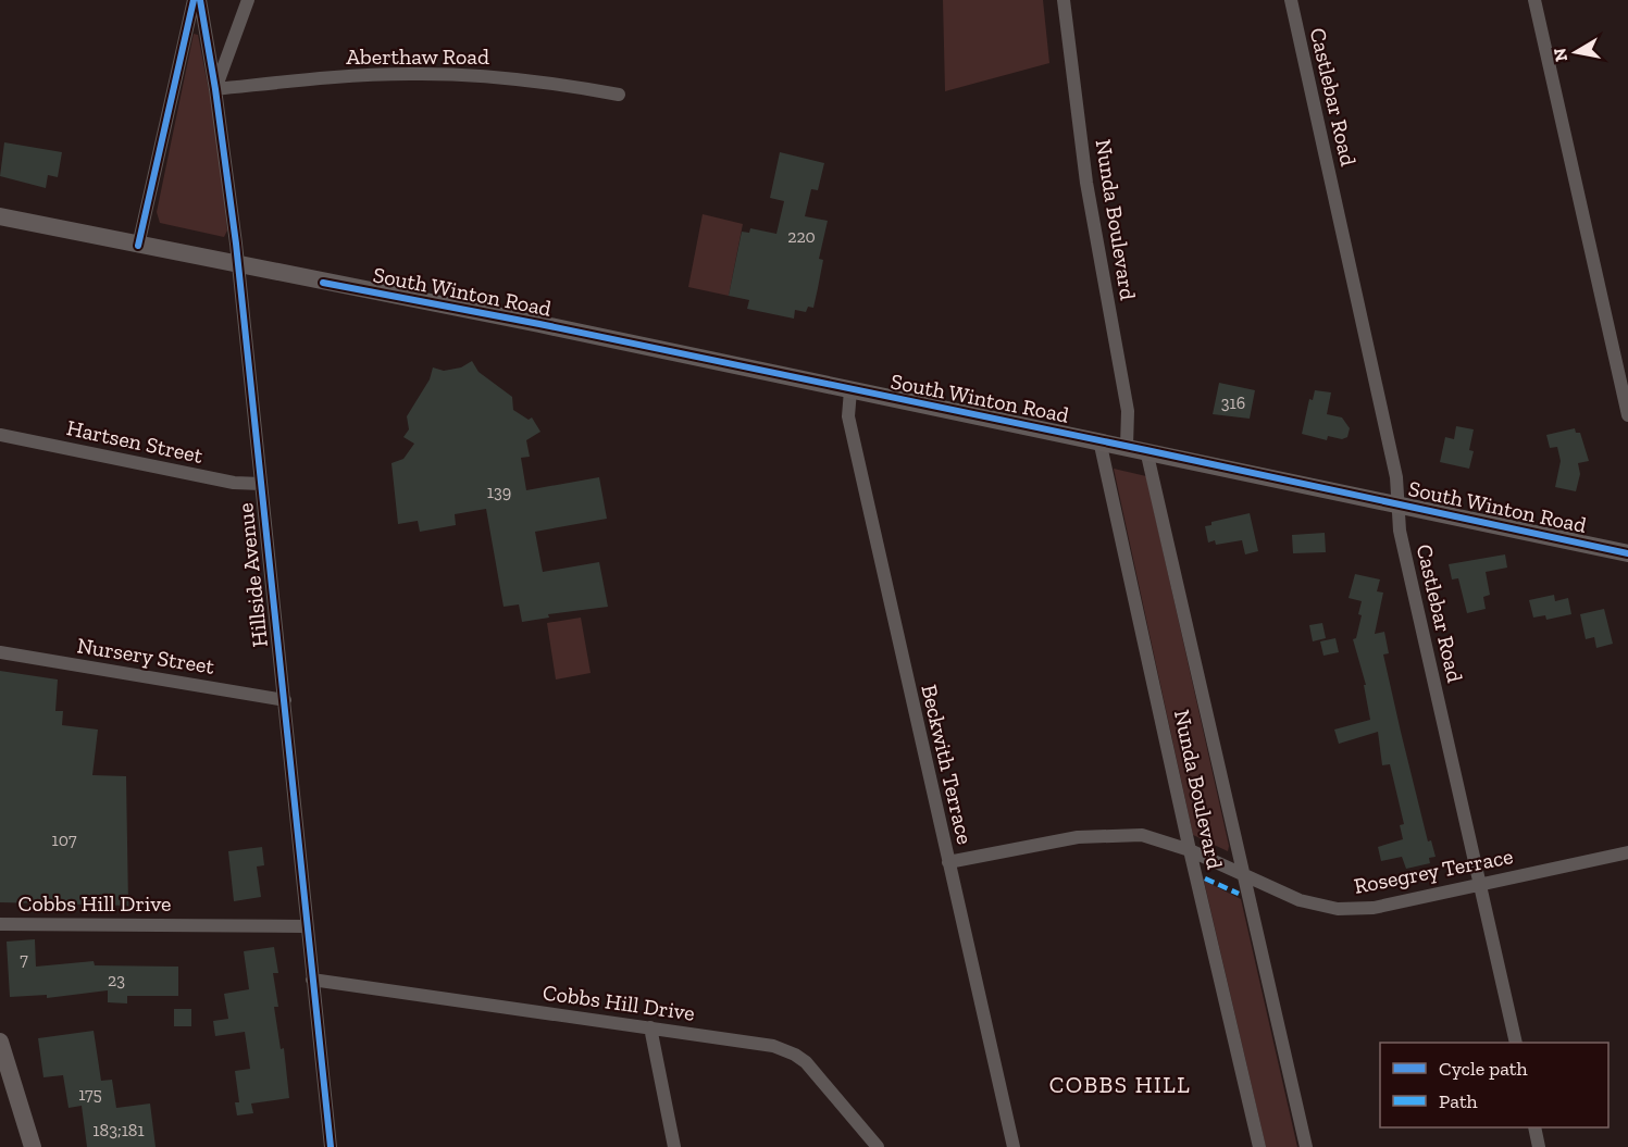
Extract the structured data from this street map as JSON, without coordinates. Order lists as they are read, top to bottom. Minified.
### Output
{"streets":{"main road":["South Winton Road"],"street":["Aberthaw Road","Castlebar Road","Nunda Boulevard","Hartsen Street","Hillside Avenue","Nursery Street","Beckwith Terrace","Rosegrey Terrace","Cobbs Hill Drive"]},"crossings":[["Aberthaw Road","Hillside Avenue"],["Castlebar Road","South Winton Road"],["Castlebar Road","Rosegrey Terrace"],["Nunda Boulevard","South Winton Road"],["Nunda Boulevard","Rosegrey Terrace"],["South Winton Road","Hillside Avenue"],["South Winton Road","Beckwith Terrace"],["Hartsen Street","Hillside Avenue"],["Hillside Avenue","Nursery Street"],["Hillside Avenue","Cobbs Hill Drive"],["Beckwith Terrace","Rosegrey Terrace"]],"districts":["COBBS HILL"],"house_numbers":["220","316","139","107","7","23","175","183;181"],"legend":["Cycle path","Path"],"north":"left"}
